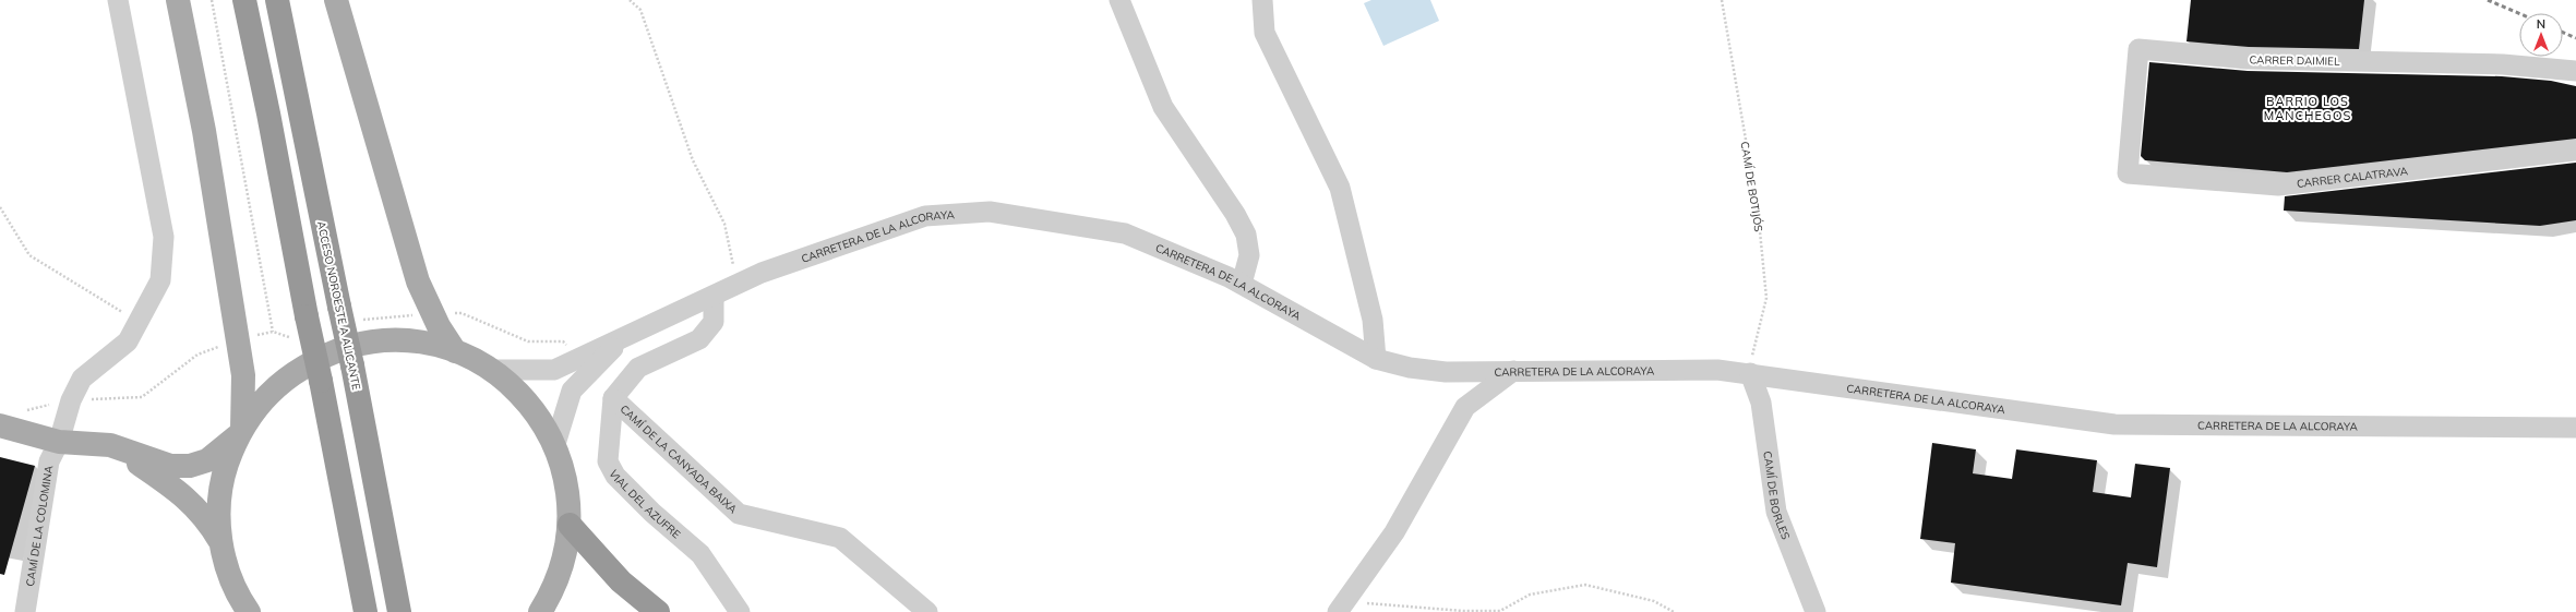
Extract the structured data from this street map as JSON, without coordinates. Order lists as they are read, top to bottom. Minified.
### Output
{"streets":{"highway":["ACCESO NOROESTE A ALICANTE"],"street":["CARRER DAIMIEL","CARRER CALATRAVA","CARRETERA DE LA ALCORAYA","CAMÍ DE LA CANYADA BAIXA","CAMÍ DE BORLES","VIAL DEL AZUFRE","CAMÍ DE LA COLOMINA"],"path":["CAMÍ DE BOTIJÓS"]},"crossings":[["CARRER DAIMIEL","CARRER CALATRAVA"],["CAMÍ DE BOTIJÓS","CARRETERA DE LA ALCORAYA"],["CAMÍ DE BOTIJÓS","CAMÍ DE BORLES"],["CARRETERA DE LA ALCORAYA","CAMÍ DE BORLES"],["CAMÍ DE LA CANYADA BAIXA","VIAL DEL AZUFRE"]],"districts":["BARRIO LOS MANCHEGOS"],"north":"top"}
